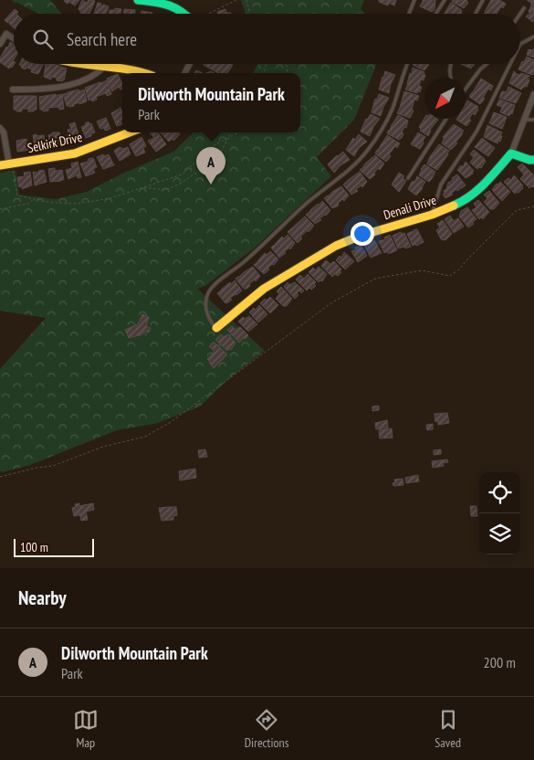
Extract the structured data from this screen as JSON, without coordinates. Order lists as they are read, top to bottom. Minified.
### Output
{"streets":{"street":["Selkirk Drive","Denali Drive"]},"scale_bar":"100 m","north":"bottom left","page":{"search":"Search here","popup":["Dilworth Mountain Park","Park"],"pins":"A","scale":"100 m","heading":"Nearby","list":[{"mark":"A","name":"Dilworth Mountain Park","note":"Park","value":"200 m"}],"nav":["Map","Directions","Saved"]}}
